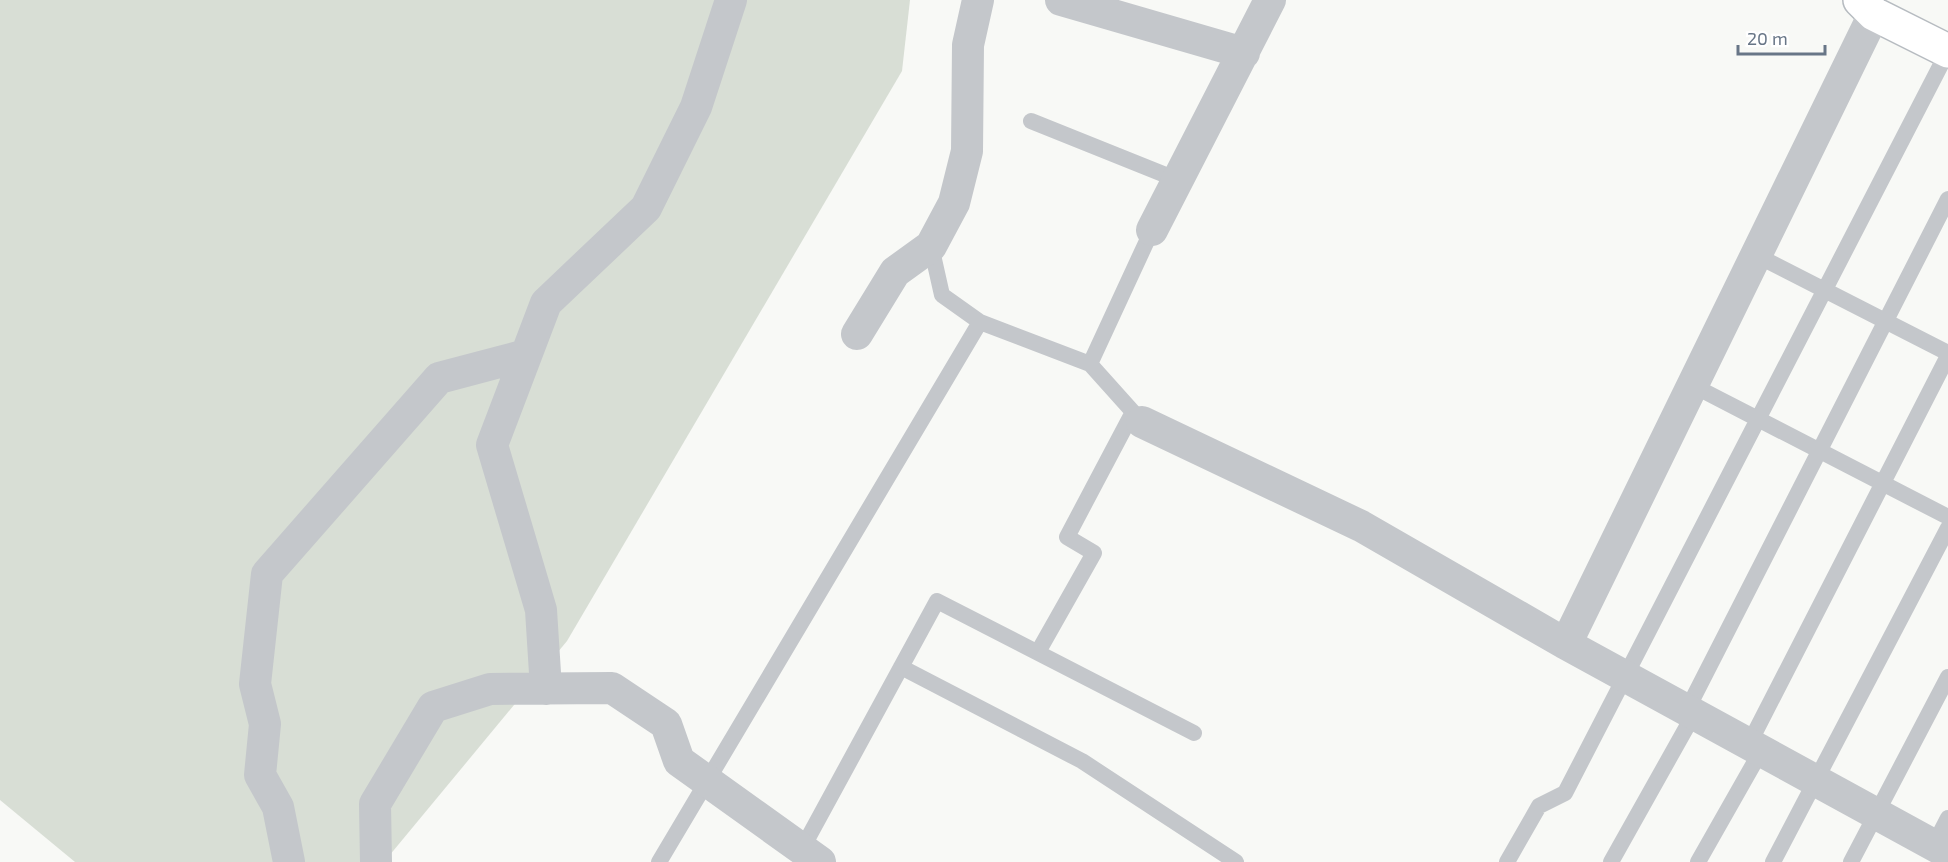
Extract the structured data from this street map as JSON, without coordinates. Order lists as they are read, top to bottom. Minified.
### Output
{"scale_bar":"20 m"}
